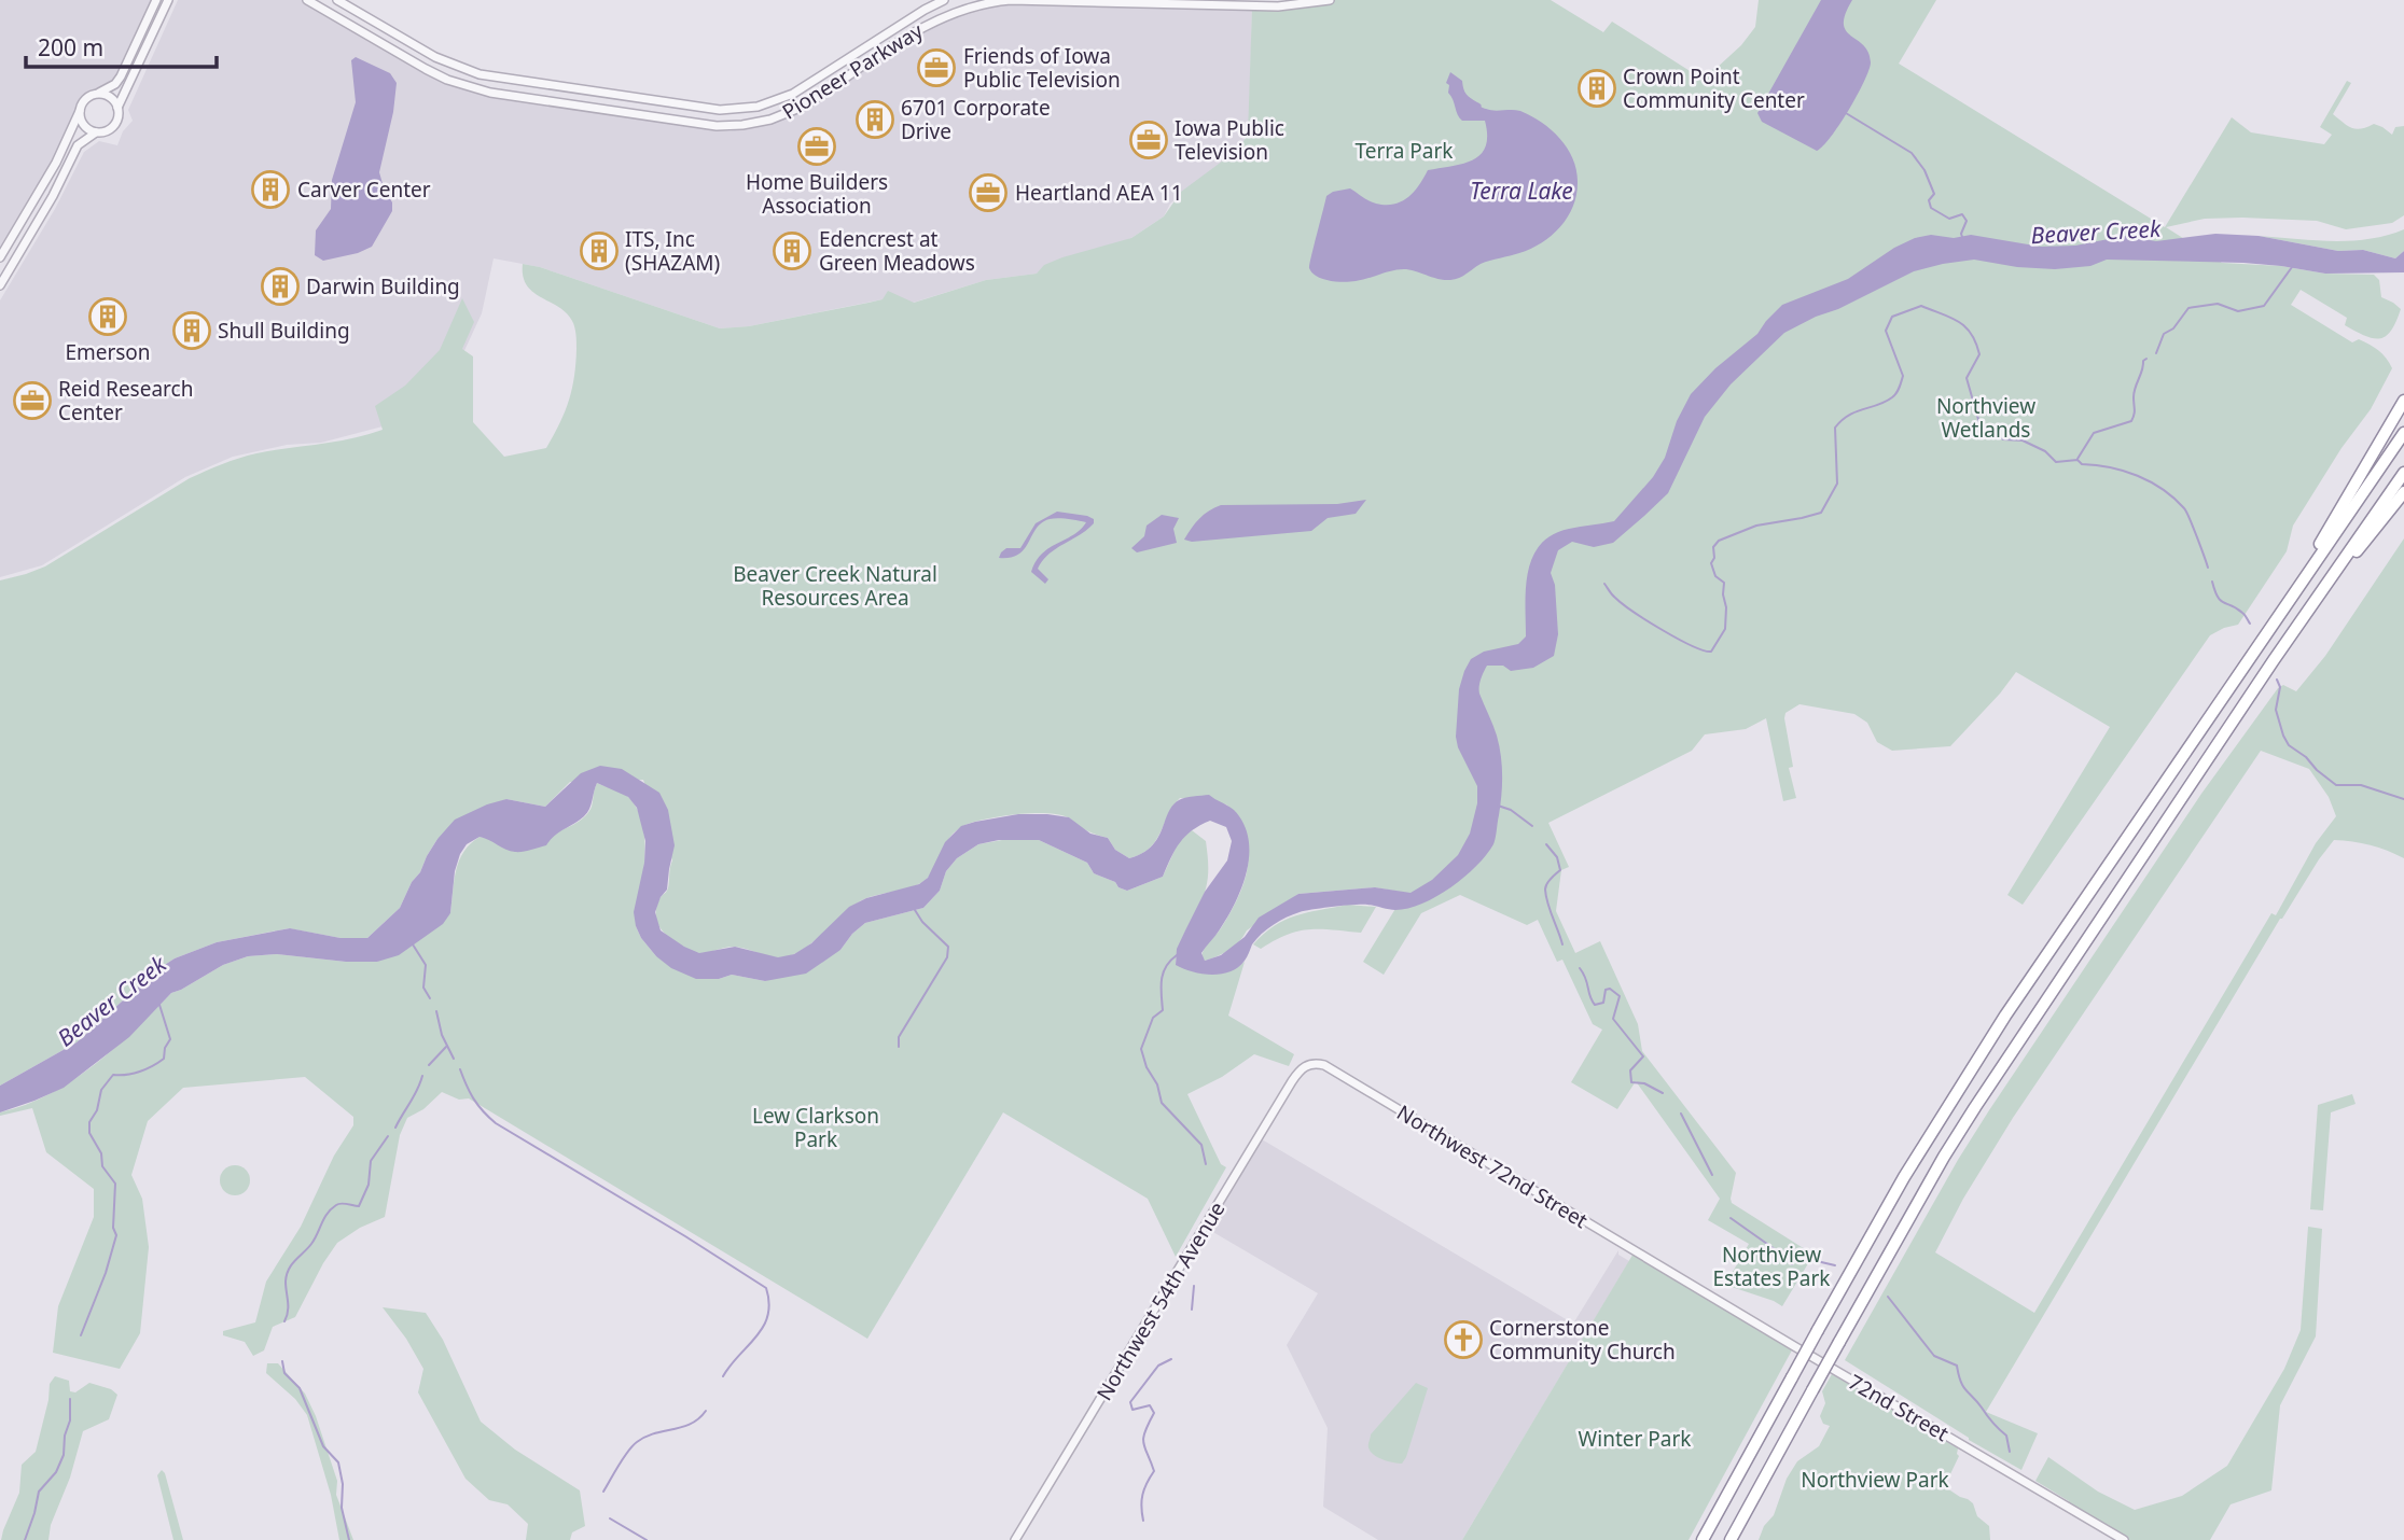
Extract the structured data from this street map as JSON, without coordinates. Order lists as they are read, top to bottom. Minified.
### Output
{"streets":{"street":["Pioneer Parkway","Northwest 72nd Street","Northwest 54th Avenue","72nd Street"]},"crossings":[["Northwest 72nd Street","Northwest 54th Avenue"],["Northwest 72nd Street","72nd Street"]],"water":["Terra Lake","Beaver Creek"],"parks":["Terra Park","Northview Wetlands","Beaver Creek Natural Resources Area","Lew Clarkson Park","Northview Estates Park","Winter Park","Northview Park"],"places":{"office":["Friends of Iowa Public Television","Iowa Public Television","Home Builders Association","Heartland AEA 11","Reid Research Center"],"building":["Crown Point Community Center","6701 Corporate Drive","Carver Center","ITS, Inc (SHAZAM)","Edencrest at Green Meadows","Darwin Building","Emerson","Shull Building"],"church":["Cornerstone Community Church"]},"scale_bar":"200 m"}
